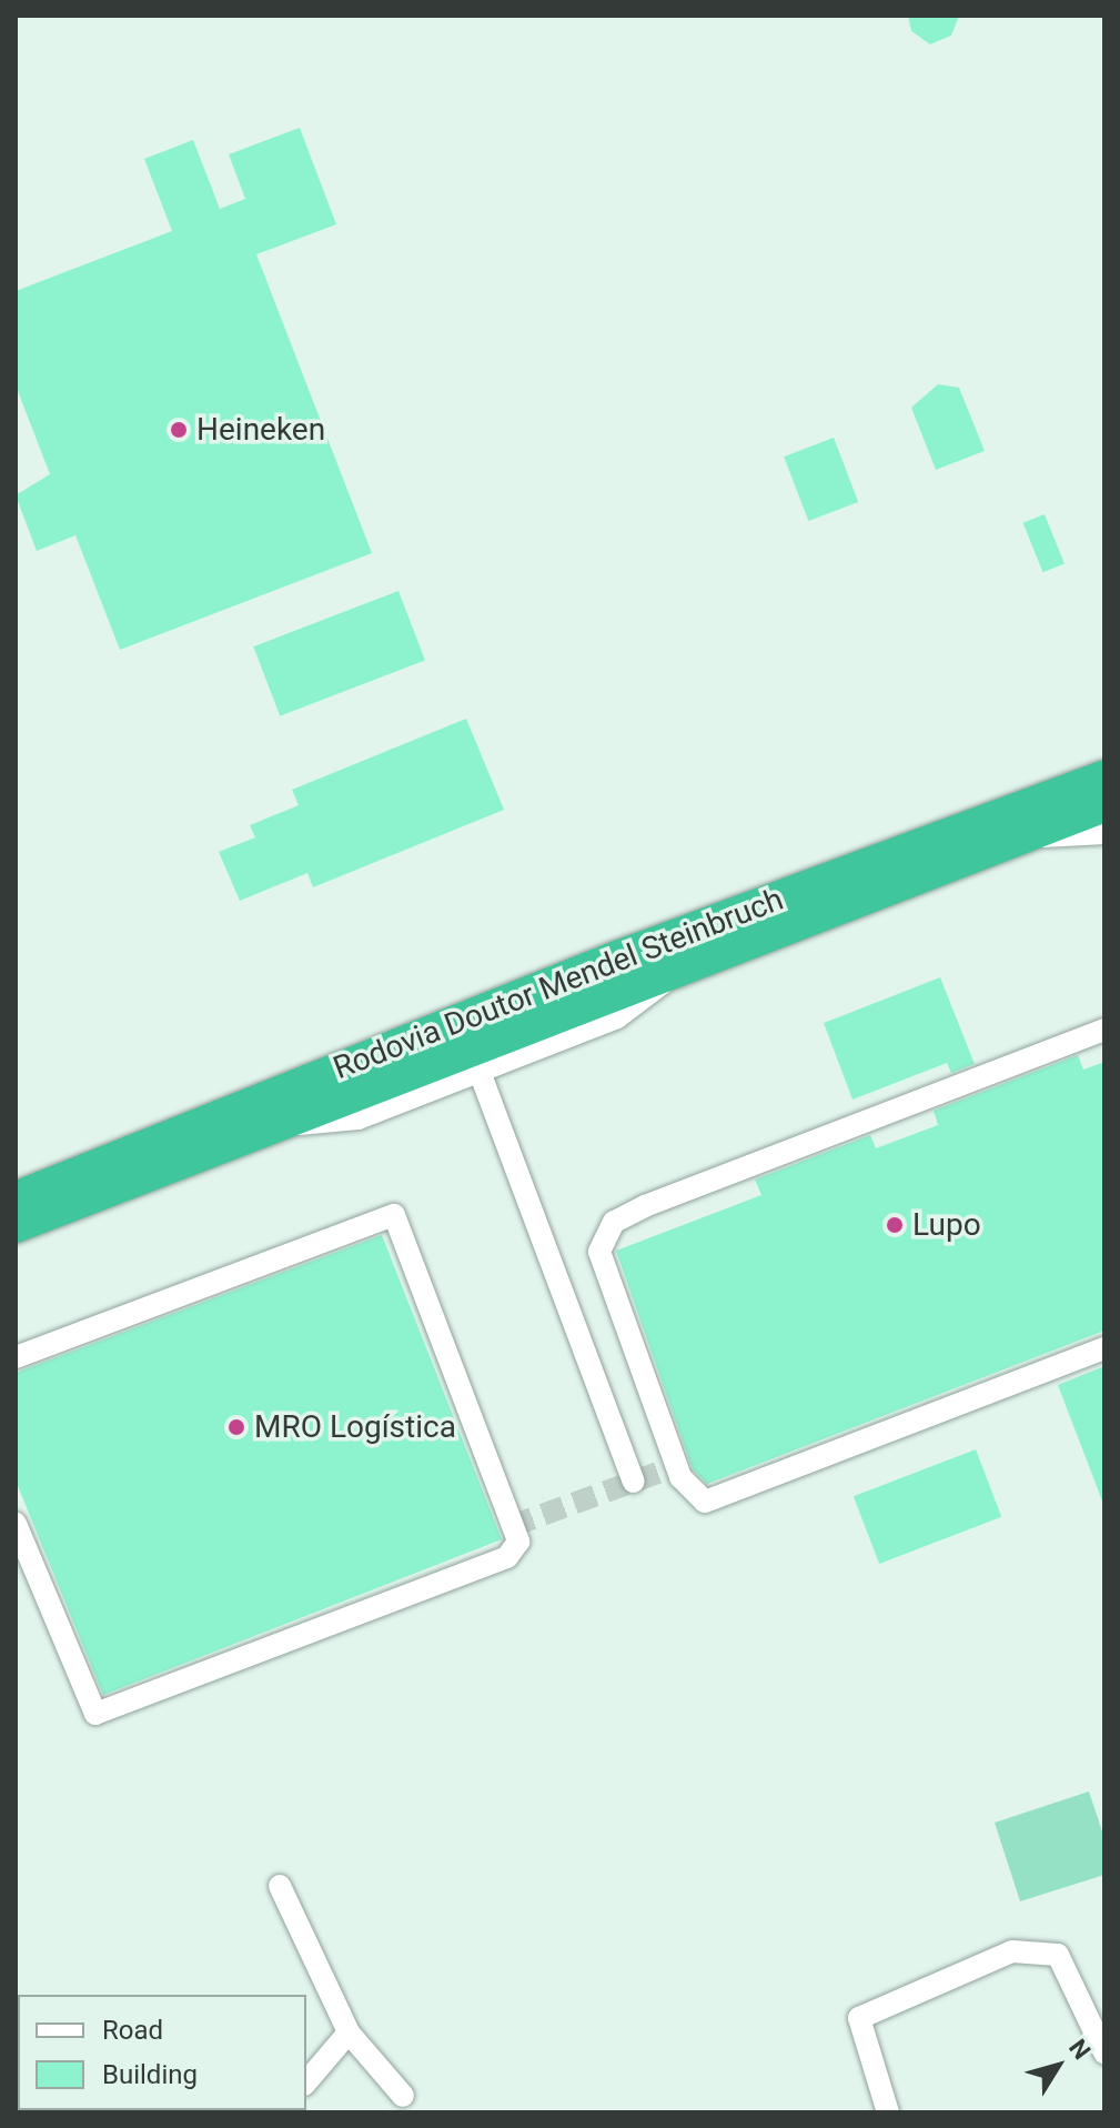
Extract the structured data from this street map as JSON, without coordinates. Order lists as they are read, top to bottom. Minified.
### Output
{"streets":{"highway":["Rodovia Doutor Mendel Steinbruch"]},"places":["Heineken","Lupo","MRO Logística"],"legend":["Road","Building"],"north":"top right"}
